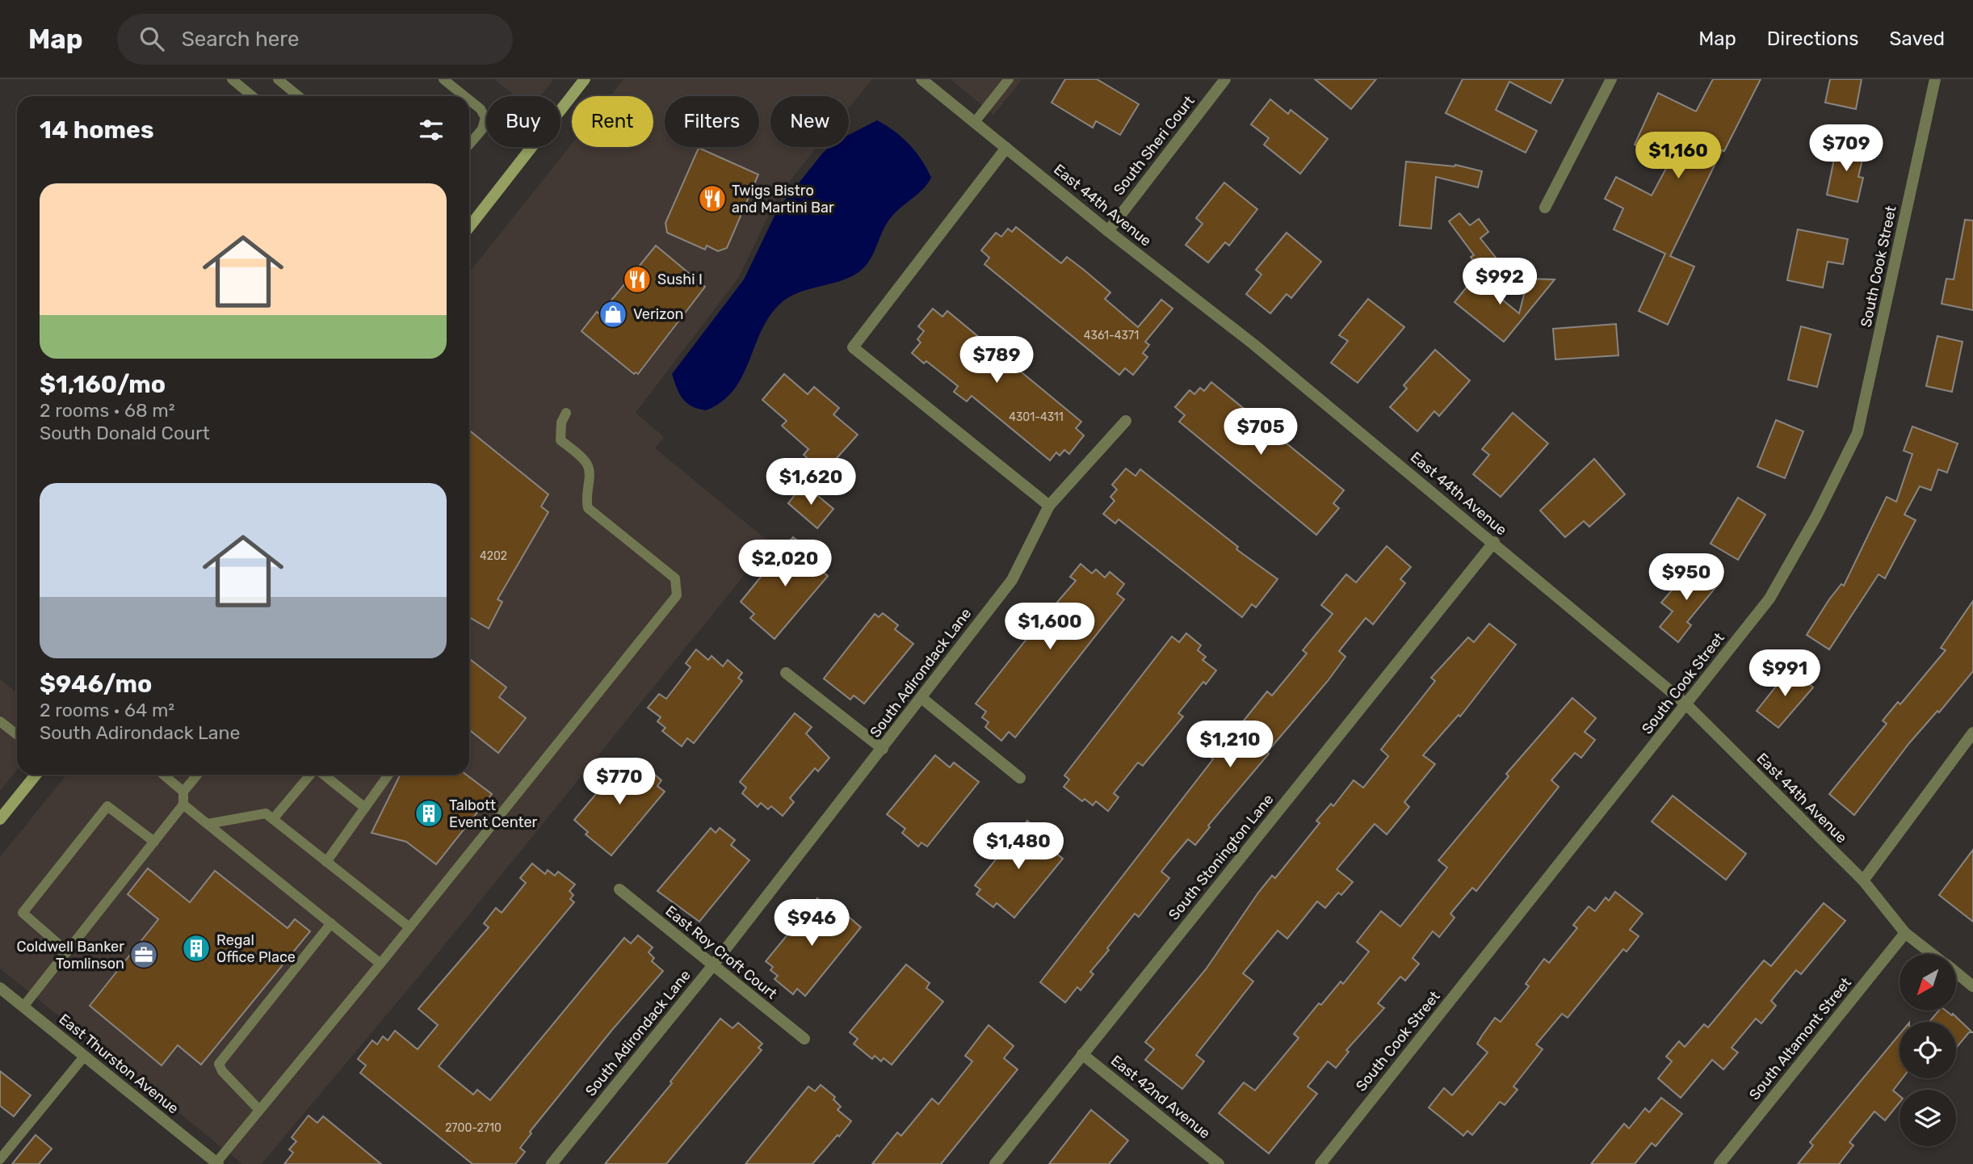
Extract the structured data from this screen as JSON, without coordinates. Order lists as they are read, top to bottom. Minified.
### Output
{"streets":{"street":["South Sheri Court","East 44th Avenue","South Cook Street","South Adirondack Lane","South Stonington Lane","East Roy Croft Court","South Altamont Street","East Thurston Avenue","East 42nd Avenue"]},"crossings":[["South Sheri Court","East 44th Avenue"],["East 44th Avenue","South Cook Street"],["East 44th Avenue","South Stonington Lane"],["East 44th Avenue","South Altamont Street"],["South Adirondack Lane","East Roy Croft Court"],["South Stonington Lane","East 42nd Avenue"]],"places":{"restaurant":["Twigs Bistro and Martini Bar","Sushi I"],"shop":["Verizon"],"building":["Talbott Event Center","Regal Office Place"],"office":["Coldwell Banker Tomlinson"]},"house_numbers":["4361-4371","4301-4311","4202","2700-2710"],"north":"bottom left","page":{"header":"Map","search":"Search here","nav":["Map","Directions","Saved"],"chip":["Buy","Rent","Filters","New"],"heading":"14 homes","price":["$709","$1,160","$992","$789","$705","$1,620","$2,020","$950","$1,600","$991","$1,210","$770","$1,480","$946"],"list":[{"name":"$1,160/mo","note":"2 rooms · 68 m² · South Donald Court"},{"name":"$946/mo","note":"2 rooms · 64 m² · South Adirondack Lane"}]}}
